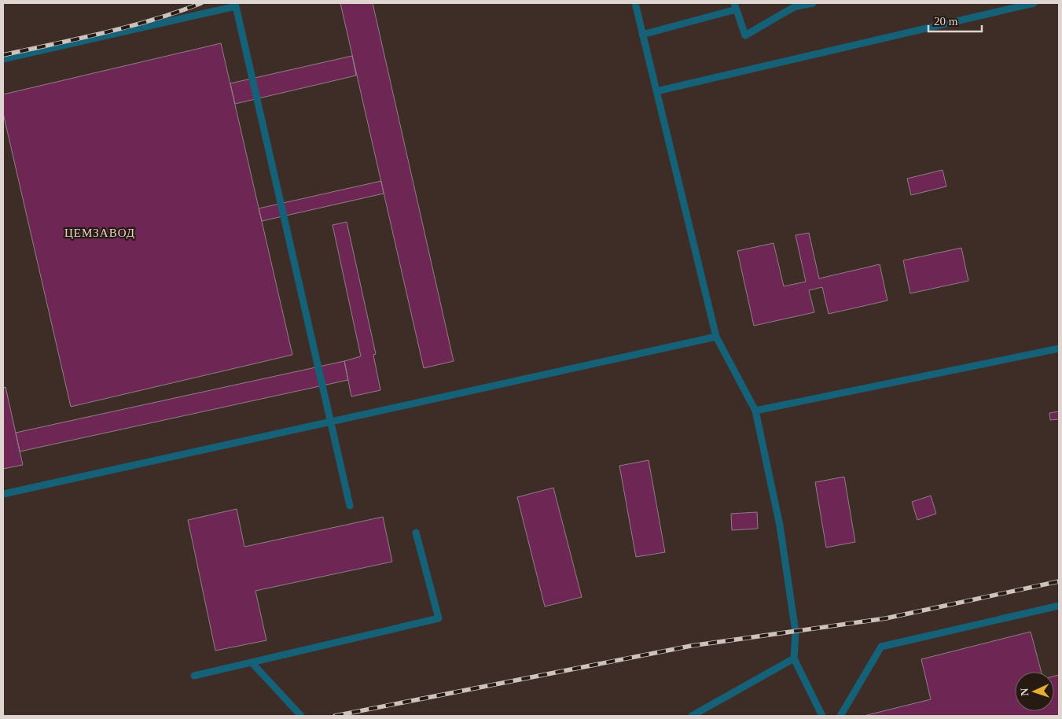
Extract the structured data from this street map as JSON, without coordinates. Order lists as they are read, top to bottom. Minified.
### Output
{"districts":["ЦЕМЗАВОД"],"scale_bar":"20 m","north":"left"}
